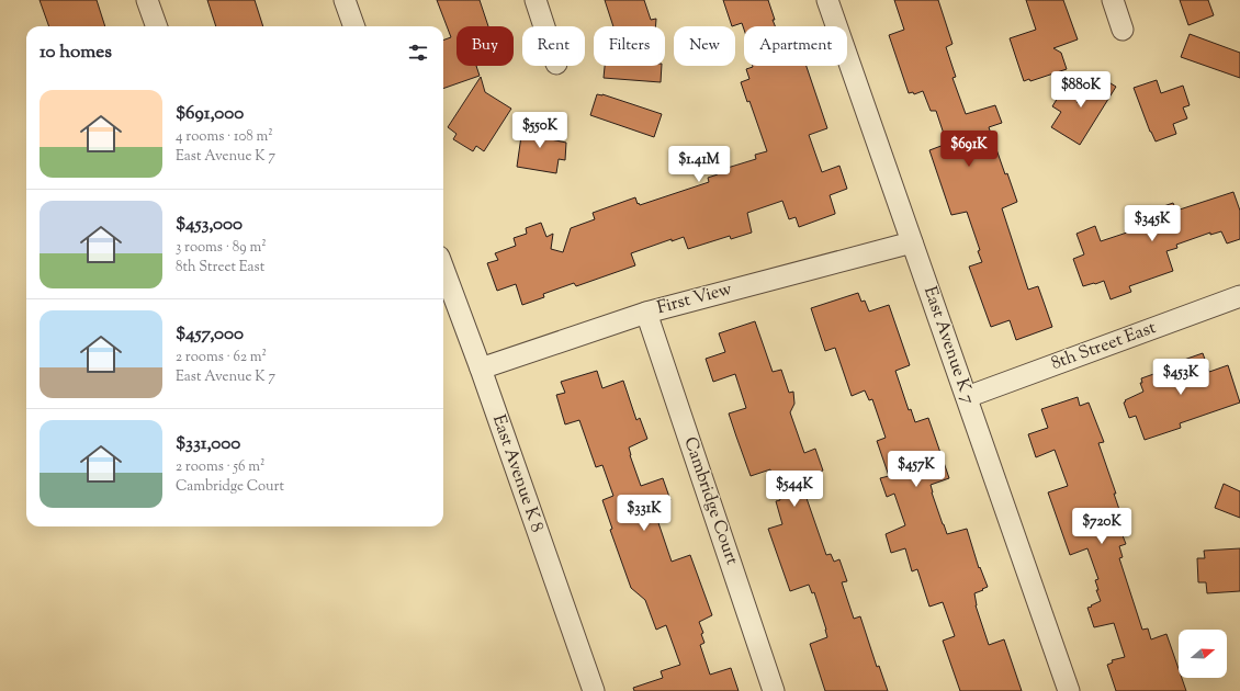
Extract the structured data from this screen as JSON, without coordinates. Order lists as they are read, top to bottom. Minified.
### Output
{"streets":{"street":["First View","East Avenue K 7","8th Street East","East Avenue K 8","Cambridge Court"]},"crossings":[["First View","East Avenue K 7"],["First View","East Avenue K 8"],["First View","Cambridge Court"],["East Avenue K 7","8th Street East"]],"north":"right","page":{"chip":["Buy","Rent","Filters","New","Apartment"],"heading":"10 homes","price":["$880K","$550K","$691K","$1.41M","$345K","$453K","$457K","$544K","$331K","$720K"],"list":[{"name":"$691,000","note":"4 rooms · 108 m² · East Avenue K 7"},{"name":"$453,000","note":"3 rooms · 89 m² · 8th Street East"},{"name":"$457,000","note":"2 rooms · 62 m² · East Avenue K 7"},{"name":"$331,000","note":"2 rooms · 56 m² · Cambridge Court"}]}}
